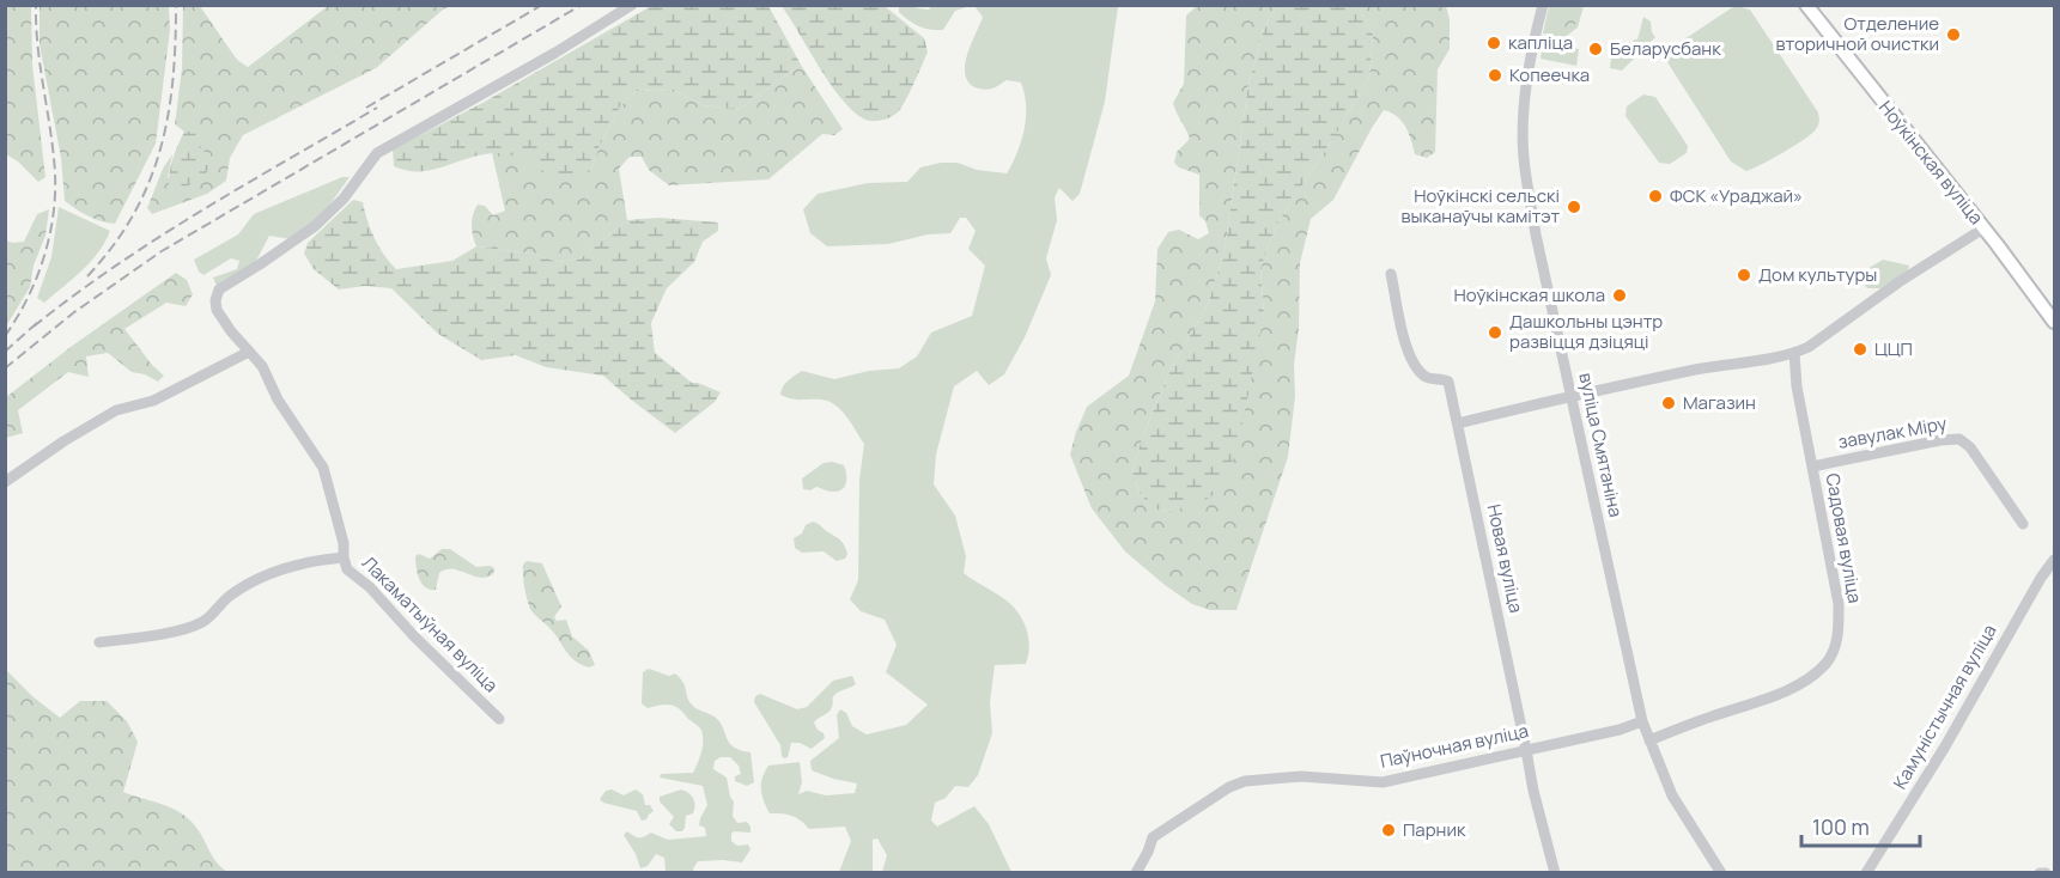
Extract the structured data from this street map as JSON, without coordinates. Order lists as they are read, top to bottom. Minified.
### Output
{"streets":{"main road":["Ноўкінская вуліца"],"street":["завулак Міру","вуліца Смятаніна","Садовая вуліца","Новая вуліца","Лакаматыўная вуліца","Камуністычная вуліца","Паўночная вуліца"]},"crossings":[["завулак Міру","Садовая вуліца"],["вуліца Смятаніна","Садовая вуліца"],["вуліца Смятаніна","Паўночная вуліца"],["Новая вуліца","Паўночная вуліца"]],"places":["Отделение вторичной очистки","капліца","Беларусбанк","Копеечка","ФСК «Ураджай»","Ноўкінскі сельскі выканаўчы камітэт","Дом культуры","Ноўкінская школа","Дашкольны цэнтр развіцця дзіцяці","ЦЦП","Магазин","Парник"],"scale_bar":"100 m"}
